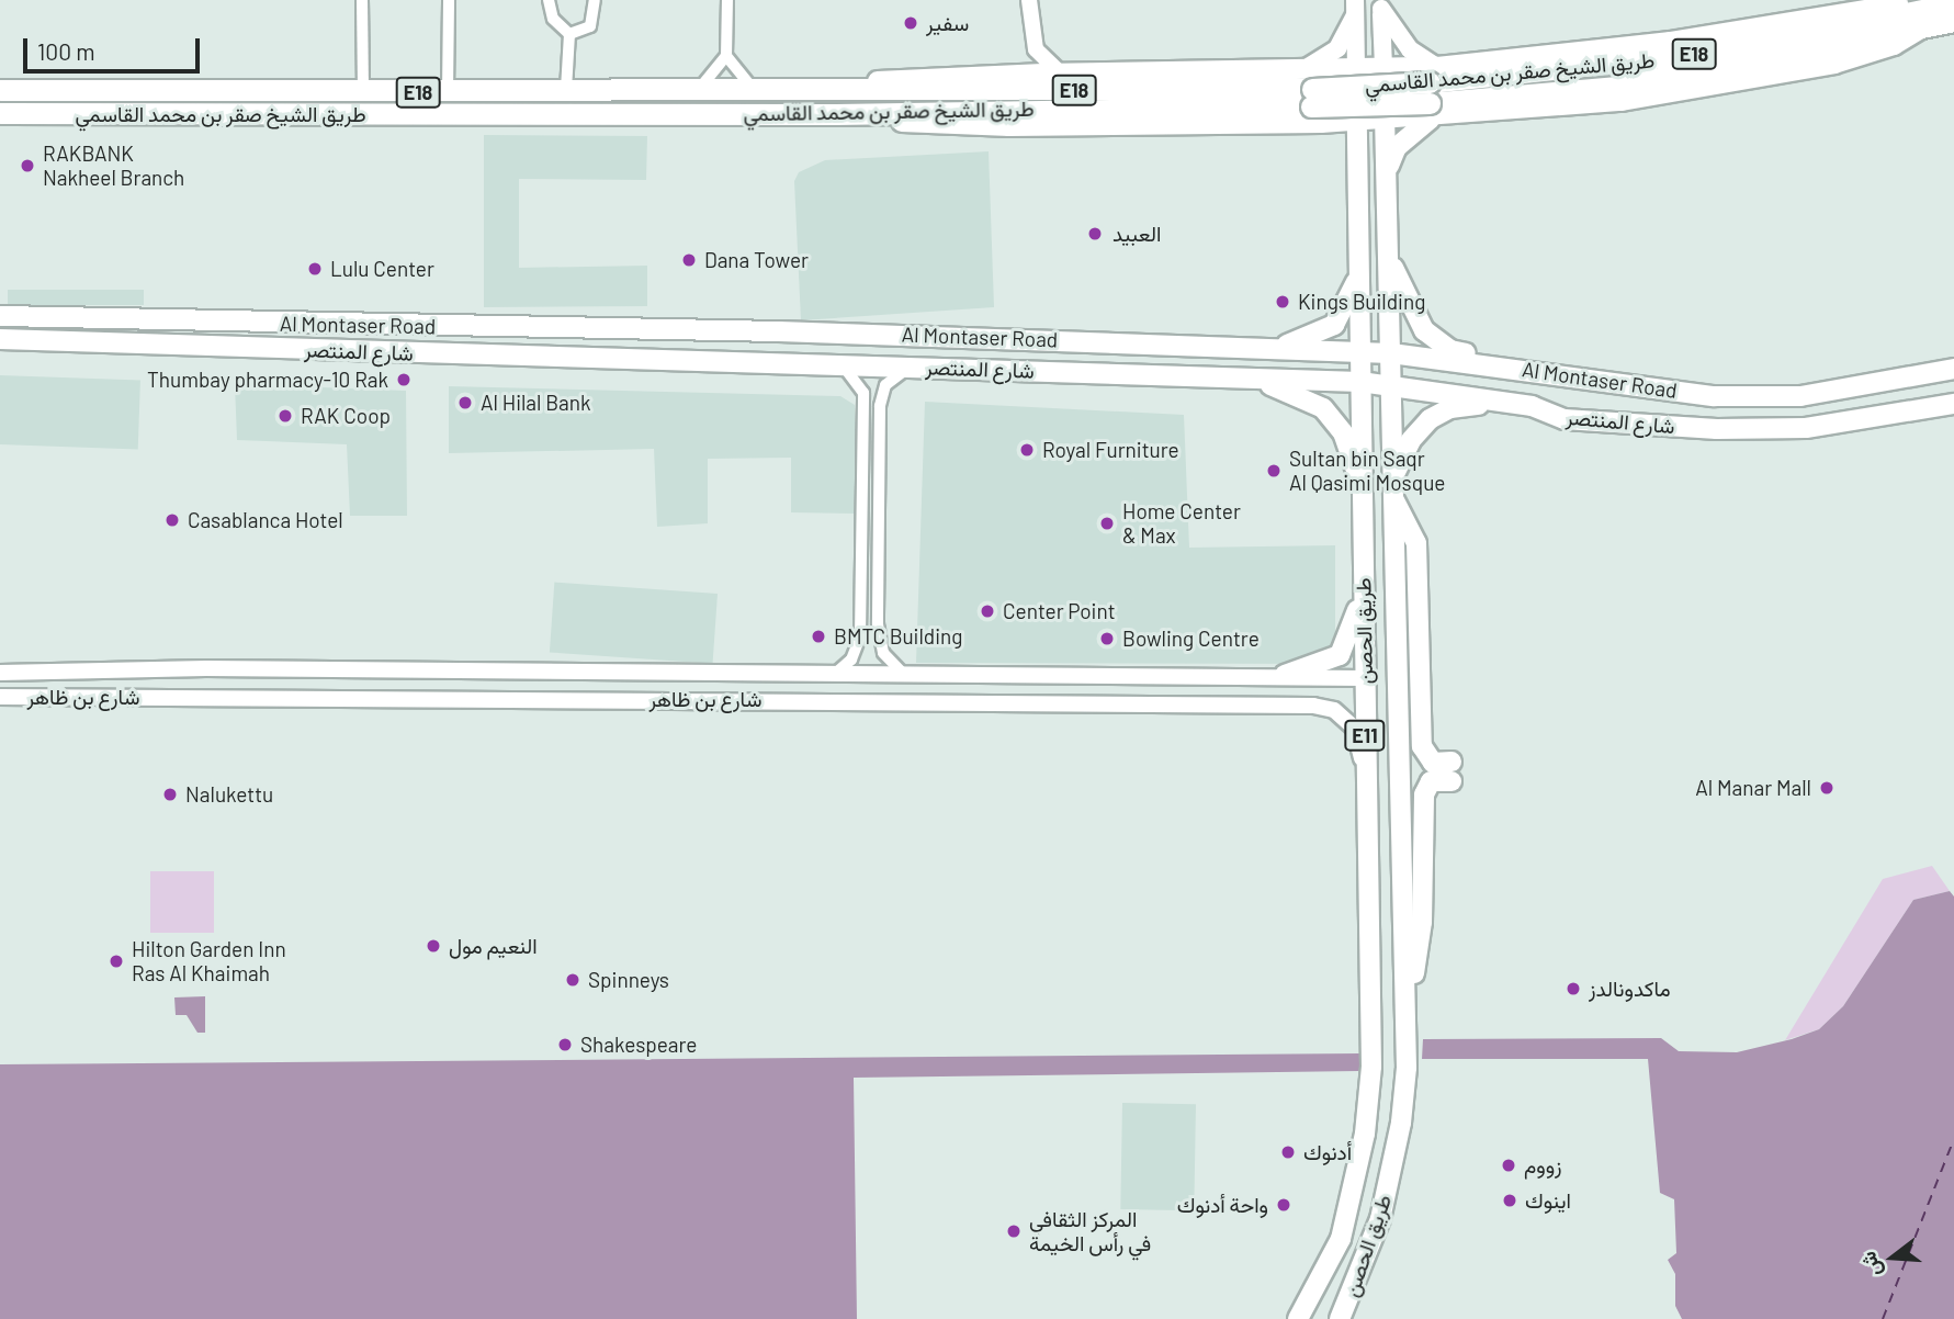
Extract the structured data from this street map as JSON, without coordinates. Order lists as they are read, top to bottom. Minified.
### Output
{"streets":{"highway":["E18","طريق الشيخ صقر بن محمد القاسمي"],"main road":["Al Montaser Road","شارع المنتصر","طريق الحصن","E11"],"street":["شارع بن ظاهر"]},"crossings":[["Al Montaser Road","طريق الحصن"],["شارع المنتصر","طريق الحصن"],["طريق الحصن","شارع بن ظاهر"]],"places":["سفير","RAKBANK Nakheel Branch","العبيد","Dana Tower","Lulu Center","Kings Building","Thumbay pharmacy-10 Rak","Al Hilal Bank","RAK Coop","Royal Furniture","Sultan bin Saqr Al Qasimi Mosque","Casablanca Hotel","Home Center & Max","Center Point","BMTC Building","Bowling Centre","Al Manar Mall","Nalukettu","النعيم مول","Hilton Garden Inn Ras Al Khaimah","Spinneys","ماكدونالدز","Shakespeare","أدنوك","زووم","اينوك","واحة أدنوك","المركز الثقافي في رأس الخيمة"],"scale_bar":"100 m","north":"left"}
